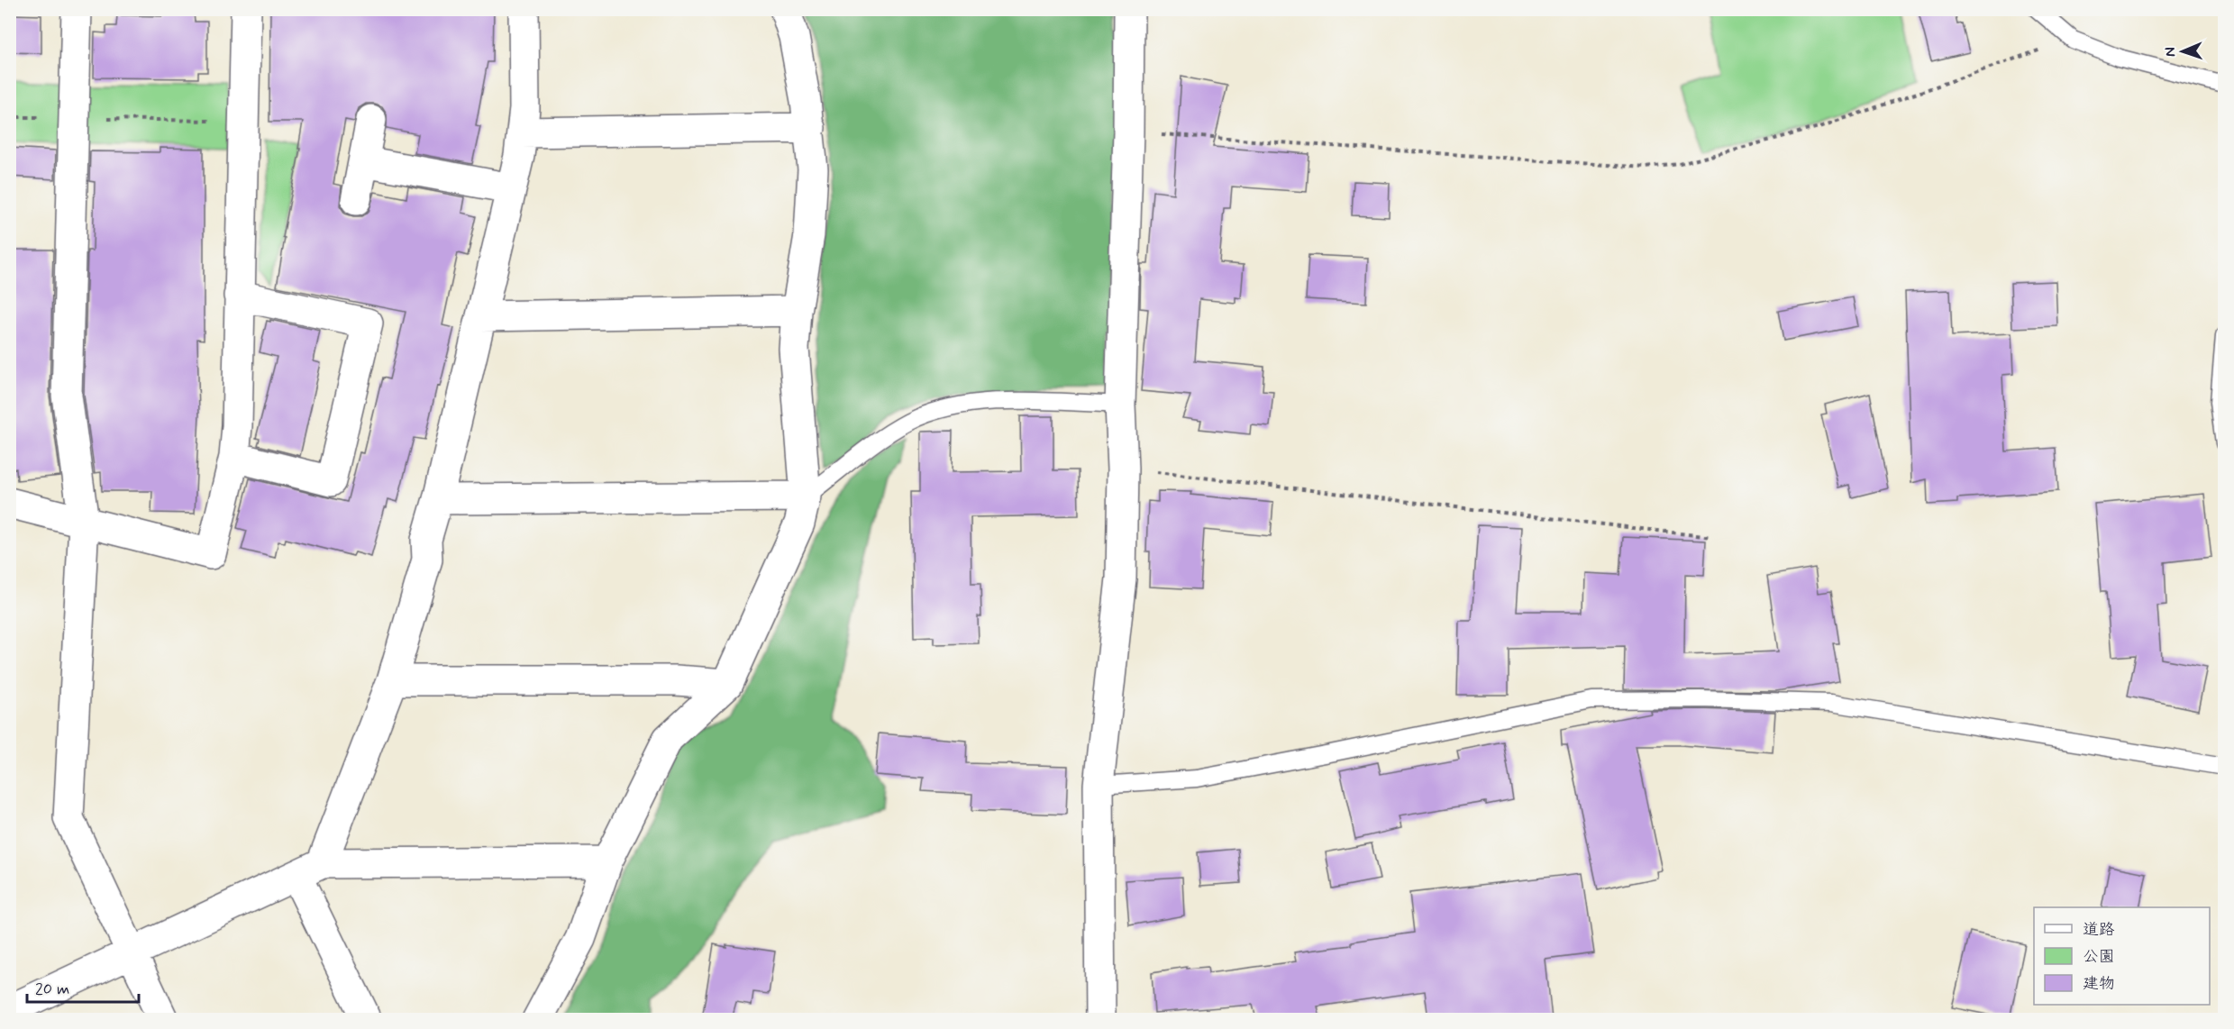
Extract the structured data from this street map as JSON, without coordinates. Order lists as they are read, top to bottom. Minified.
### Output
{"legend":["道路","公園","建物"],"scale_bar":"20 m","north":"left"}
